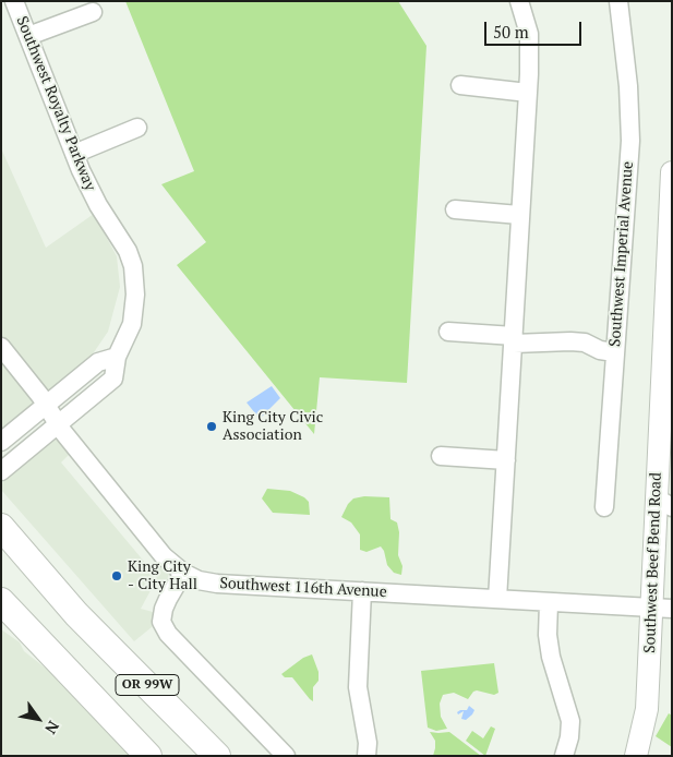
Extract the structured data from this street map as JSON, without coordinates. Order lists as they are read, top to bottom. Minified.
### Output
{"streets":{"highway":["OR 99W"],"main road":["Southwest Beef Bend Road"],"street":["Southwest Royalty Parkway","Southwest Imperial Avenue","Southwest 116th Avenue"]},"crossings":[["Southwest Royalty Parkway","Southwest 116th Avenue"],["Southwest Beef Bend Road","Southwest 116th Avenue"]],"places":["King City Civic Association","King City - City Hall"],"scale_bar":"50 m","north":"bottom right"}
